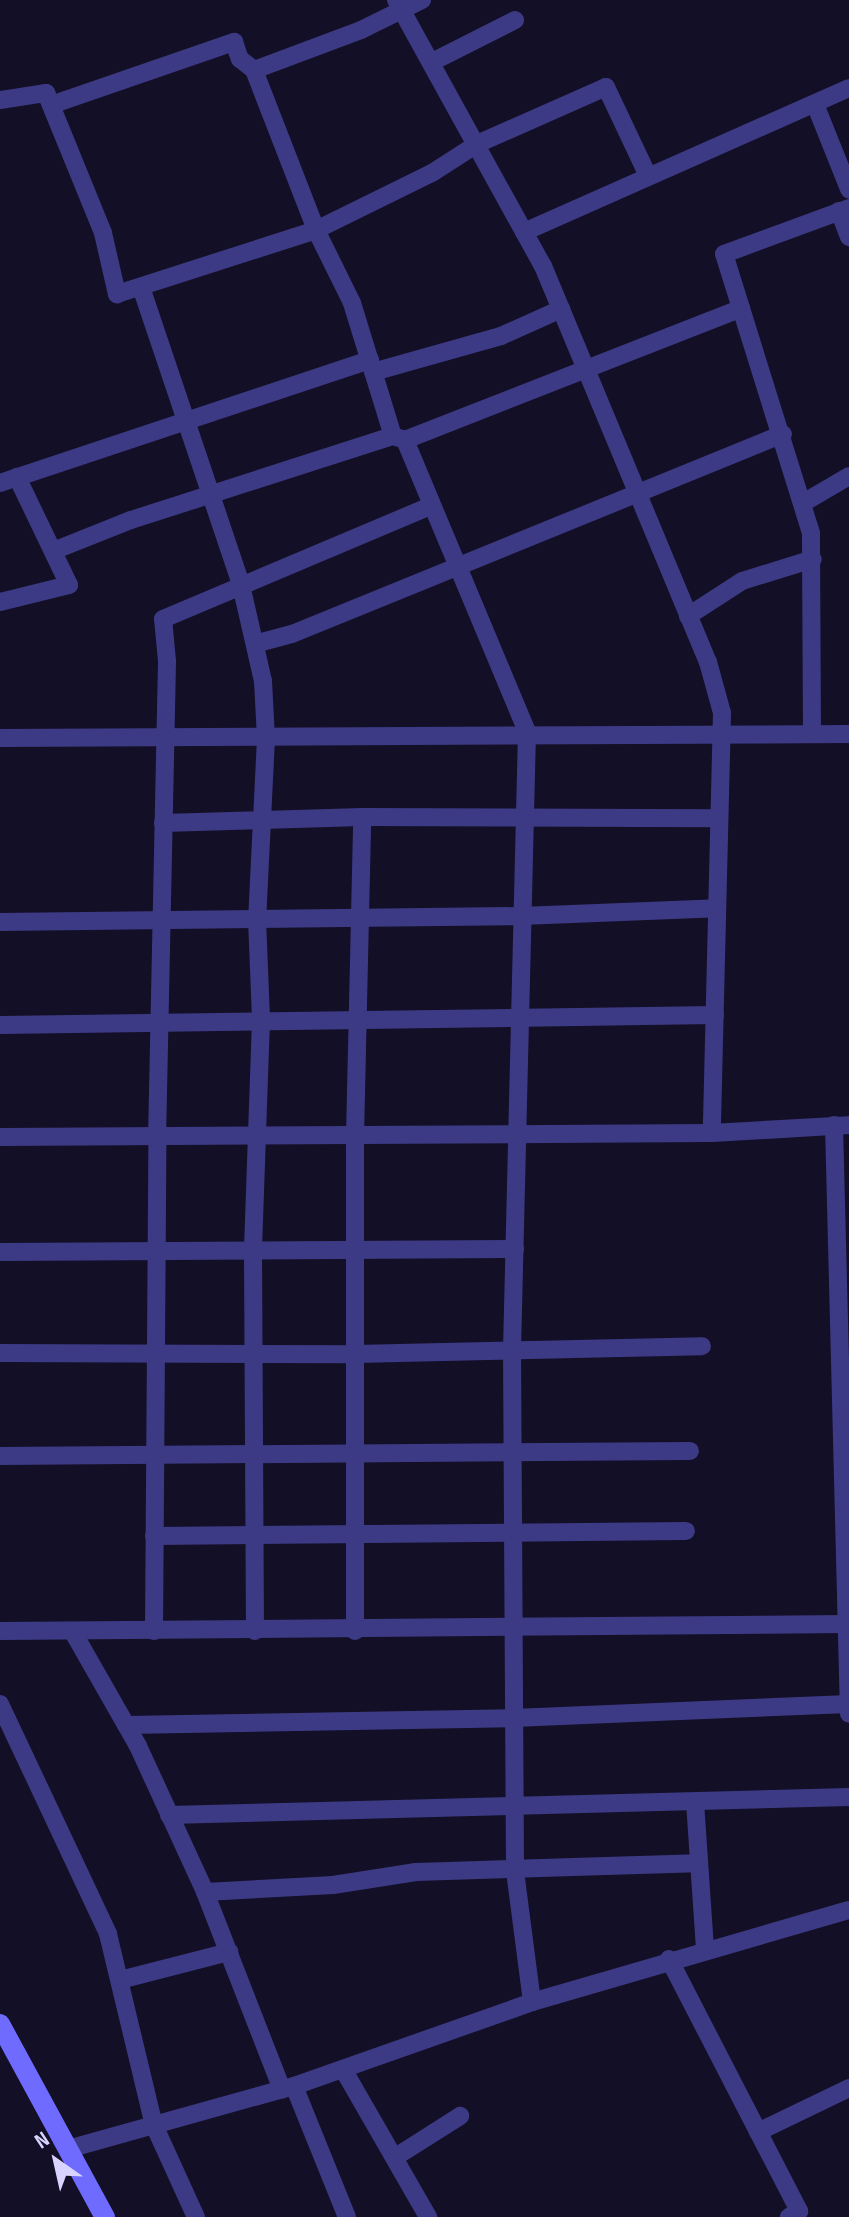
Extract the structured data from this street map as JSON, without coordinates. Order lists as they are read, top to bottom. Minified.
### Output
{"north":"top left"}
